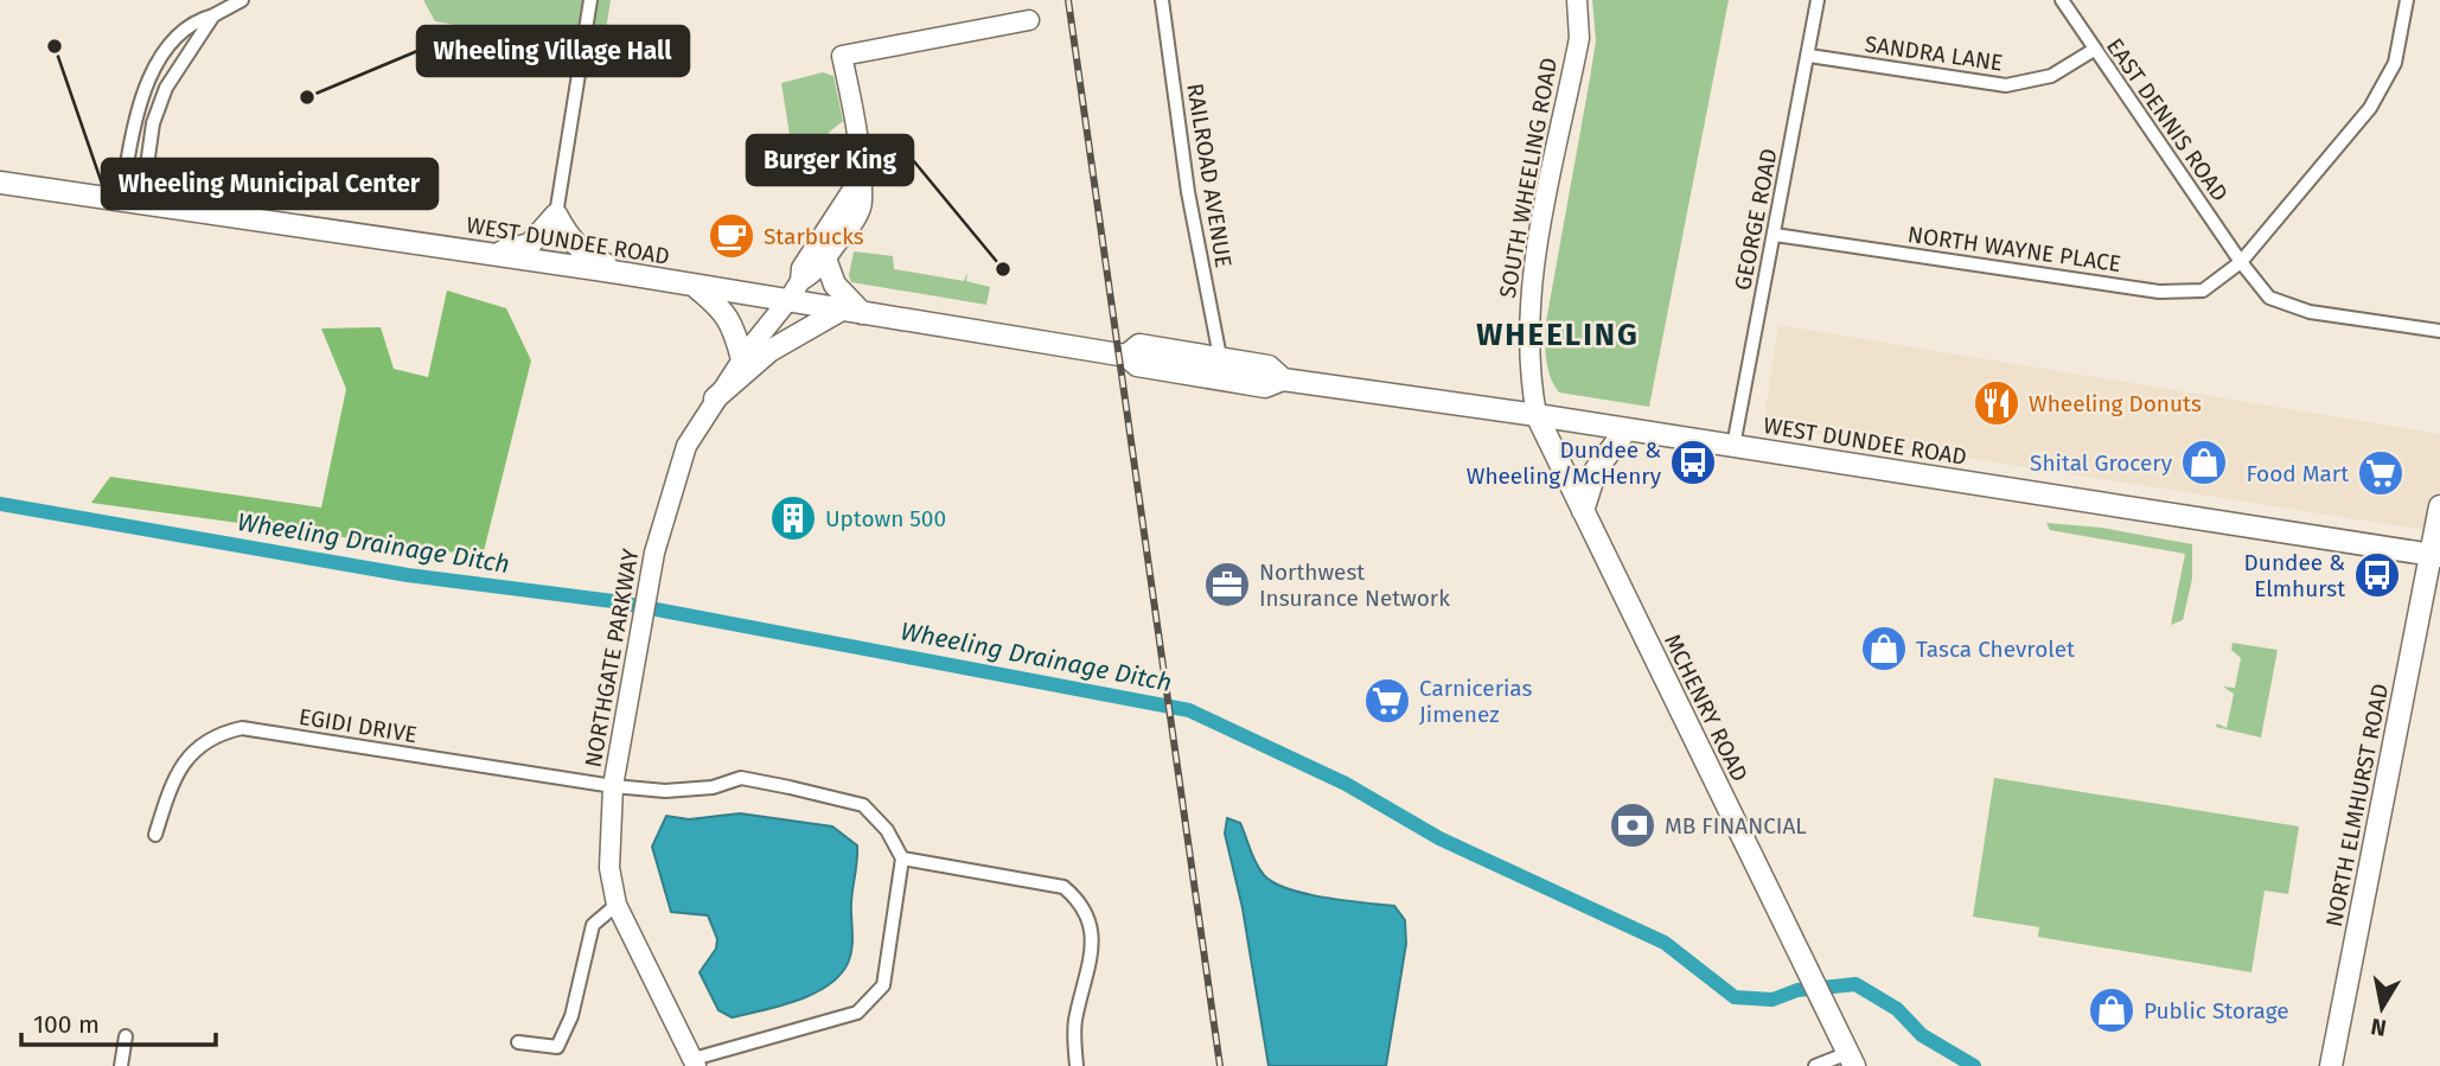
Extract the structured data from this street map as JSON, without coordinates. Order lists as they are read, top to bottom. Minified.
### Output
{"streets":{"main road":["WEST DUNDEE ROAD","MCHENRY ROAD","NORTH ELMHURST ROAD"],"street":["SANDRA LANE","EAST DENNIS ROAD","RAILROAD AVENUE","SOUTH WHEELING ROAD","GEORGE ROAD","NORTH WAYNE PLACE","NORTHGATE PARKWAY","EGIDI DRIVE"]},"crossings":[["SANDRA LANE","EAST DENNIS ROAD"],["SANDRA LANE","GEORGE ROAD"],["EAST DENNIS ROAD","NORTH WAYNE PLACE"],["RAILROAD AVENUE","WEST DUNDEE ROAD"],["SOUTH WHEELING ROAD","WEST DUNDEE ROAD"],["SOUTH WHEELING ROAD","MCHENRY ROAD"],["GEORGE ROAD","WEST DUNDEE ROAD"],["GEORGE ROAD","NORTH WAYNE PLACE"],["WEST DUNDEE ROAD","NORTHGATE PARKWAY"],["WEST DUNDEE ROAD","MCHENRY ROAD"],["WEST DUNDEE ROAD","NORTH ELMHURST ROAD"],["NORTHGATE PARKWAY","EGIDI DRIVE"]],"districts":["WHEELING"],"water":["Wheeling Drainage Ditch"],"places":{"other":["Wheeling Municipal Center","Wheeling Village Hall","Burger King"],"cafe":["Starbucks"],"restaurant":["Wheeling Donuts"],"bus stop":["Dundee & Wheeling/McHenry","Dundee & Elmhurst"],"shop":["Shital Grocery","Tasca Chevrolet","Public Storage"],"supermarket":["Food Mart","Carnicerias Jimenez"],"building":["Uptown 500"],"office":["Northwest Insurance Network"],"bank":["MB FINANCIAL"]},"scale_bar":"100 m","north":"bottom"}
